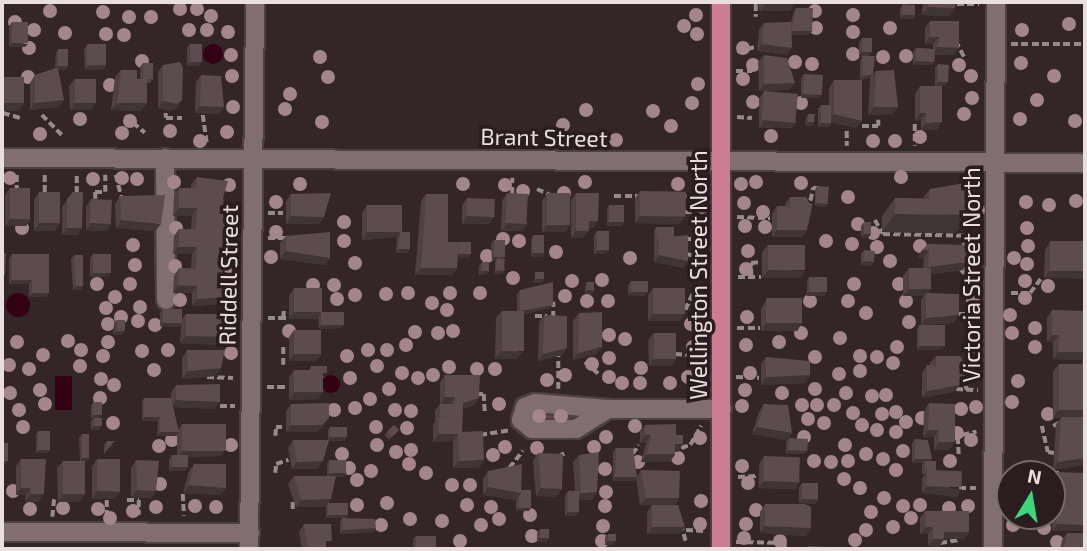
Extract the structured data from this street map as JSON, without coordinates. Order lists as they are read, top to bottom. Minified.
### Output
{"streets":{"main road":["Wellington Street North"],"street":["Brant Street","Riddell Street","Victoria Street North"]},"crossings":[["Brant Street","Riddell Street"],["Brant Street","Wellington Street North"],["Brant Street","Victoria Street North"]],"north":"top"}
